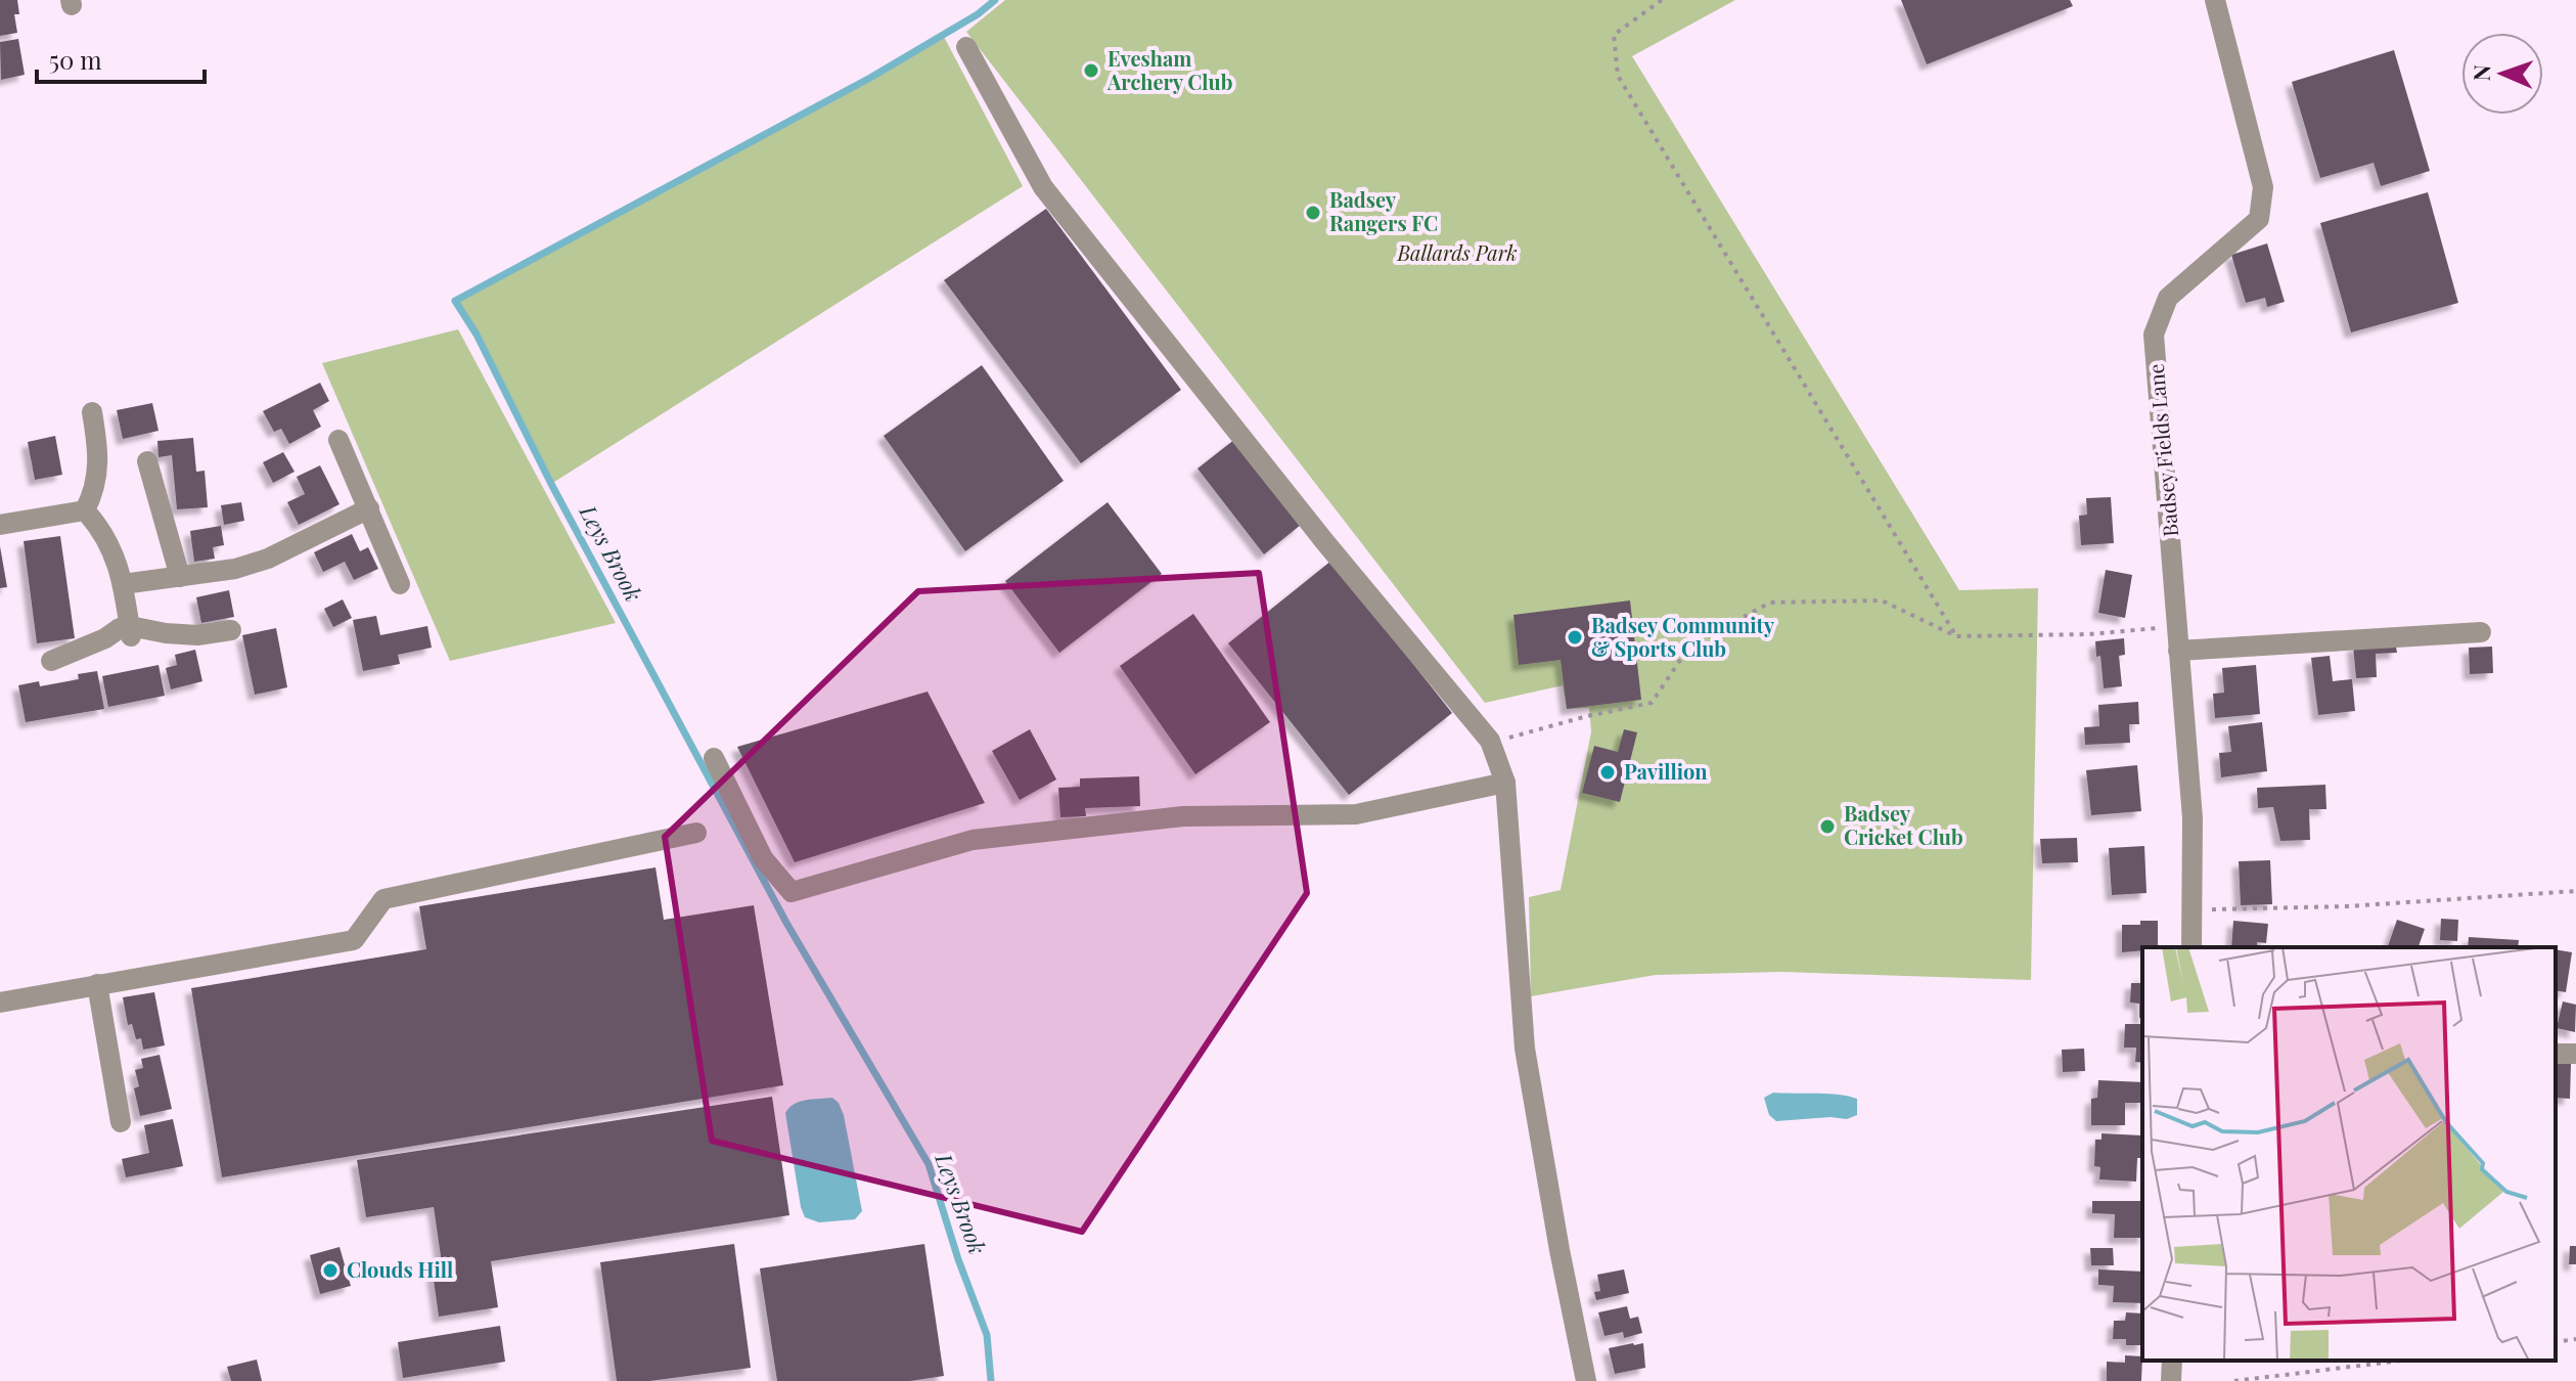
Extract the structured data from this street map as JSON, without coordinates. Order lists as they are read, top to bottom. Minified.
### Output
{"streets":{"street":["Badsey Fields Lane"]},"water":["Leys Brook"],"parks":["Ballards Park"],"places":["Evesham Archery Club","Badsey Rangers FC","Badsey Community & Sports Club","Pavillion","Badsey Cricket Club","Clouds Hill"],"scale_bar":"50 m","north":"left"}
